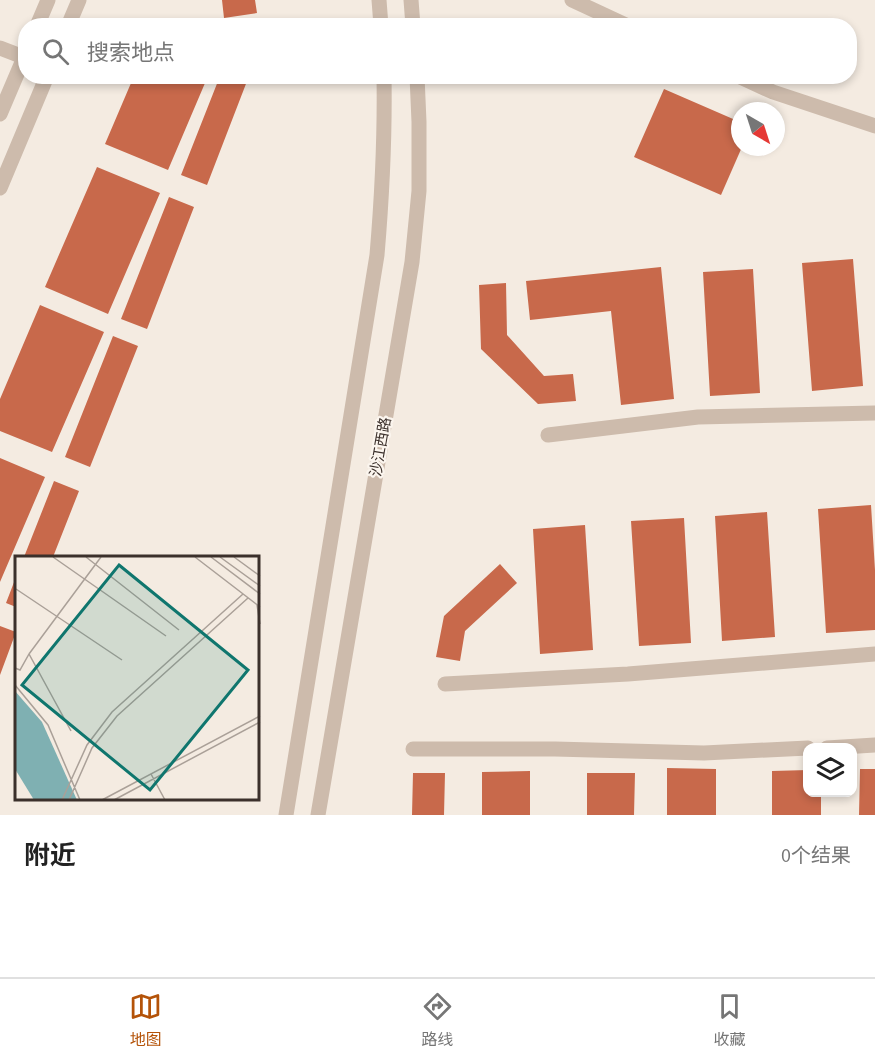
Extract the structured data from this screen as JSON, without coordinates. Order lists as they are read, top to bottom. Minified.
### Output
{"streets":{"street":["沙江西路"]},"north":"bottom right","page":{"search":"搜索地点","heading":["附近","0个结果"],"nav":["地图","路线","收藏"]}}
